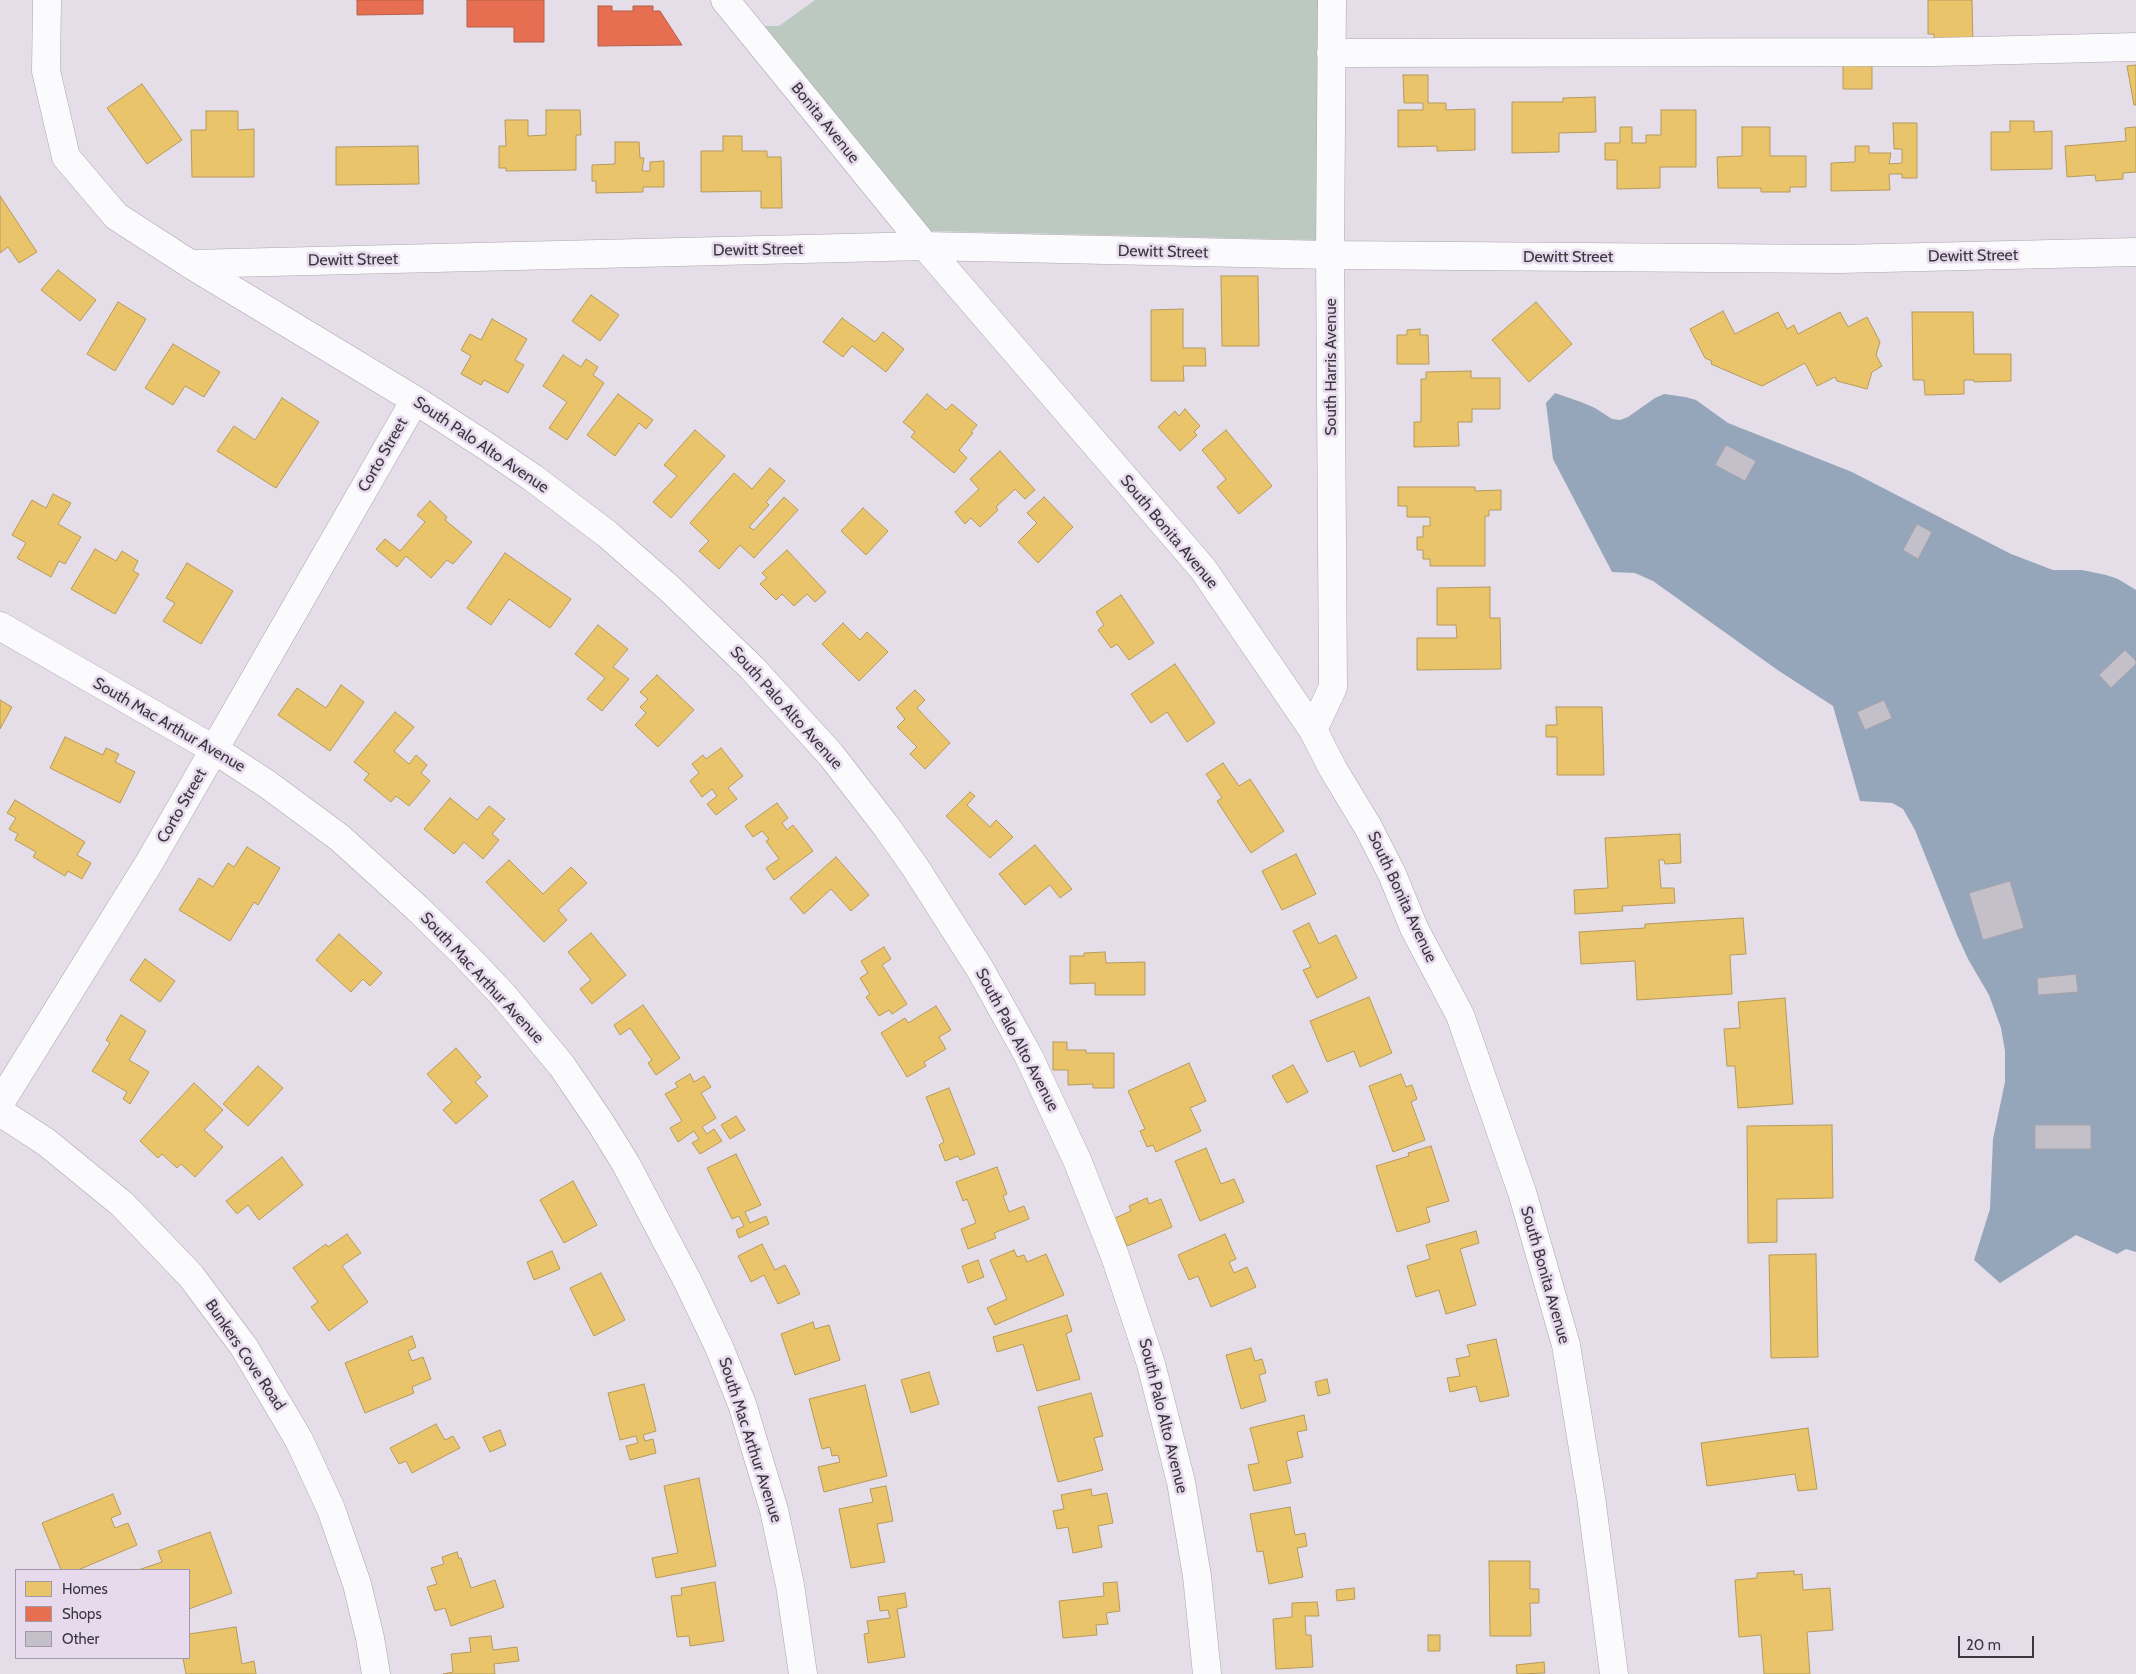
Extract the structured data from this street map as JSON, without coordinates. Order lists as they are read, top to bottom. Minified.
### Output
{"streets":{"street":["Bonita Avenue","Dewitt Street","South Harris Avenue","South Palo Alto Avenue","Corto Street","South Bonita Avenue","South Mac Arthur Avenue","Bunkers Cove Road"]},"crossings":[["Bonita Avenue","Dewitt Street"],["Bonita Avenue","South Bonita Avenue"],["Dewitt Street","South Harris Avenue"],["Dewitt Street","South Palo Alto Avenue"],["Dewitt Street","South Bonita Avenue"],["South Harris Avenue","South Bonita Avenue"],["South Palo Alto Avenue","Corto Street"],["Corto Street","South Mac Arthur Avenue"]],"legend":["Homes","Shops","Other"],"scale_bar":"20 m"}
